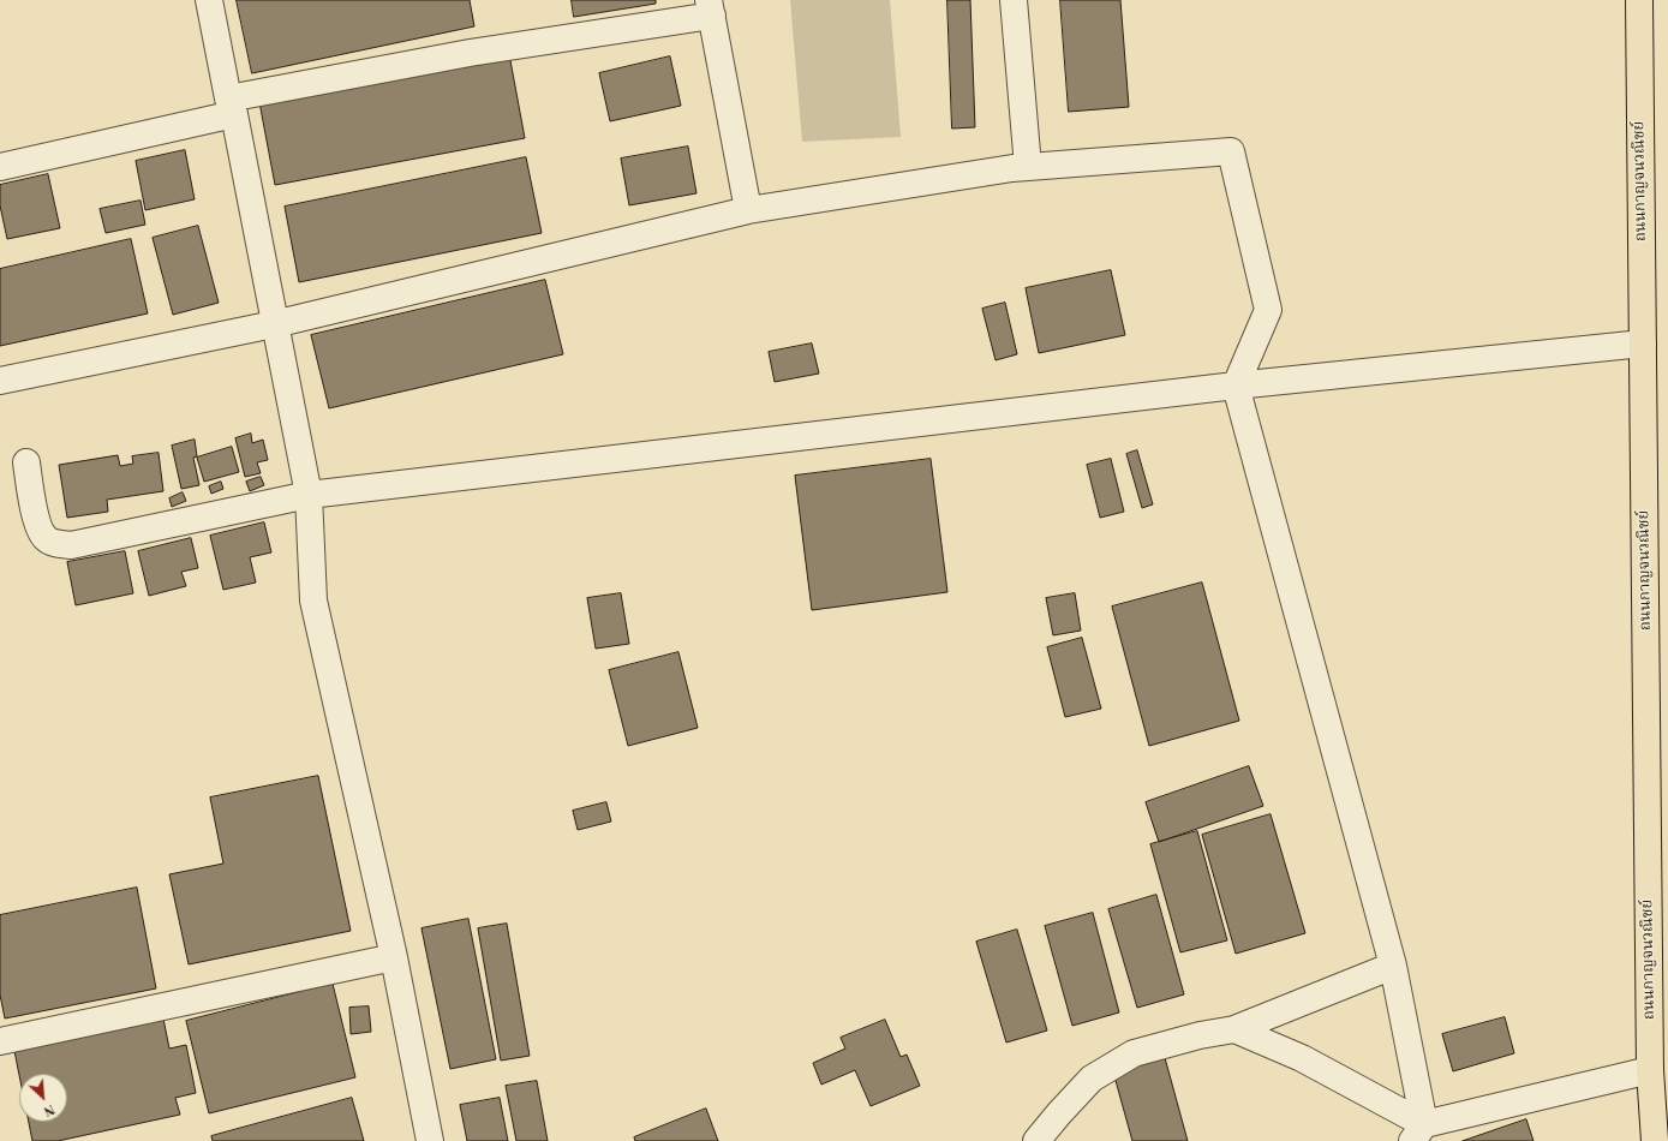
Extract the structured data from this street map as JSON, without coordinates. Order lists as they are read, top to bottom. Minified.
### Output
{"streets":{"main road":["ถนนกาญจนวณิชย์"]},"north":"bottom right"}
